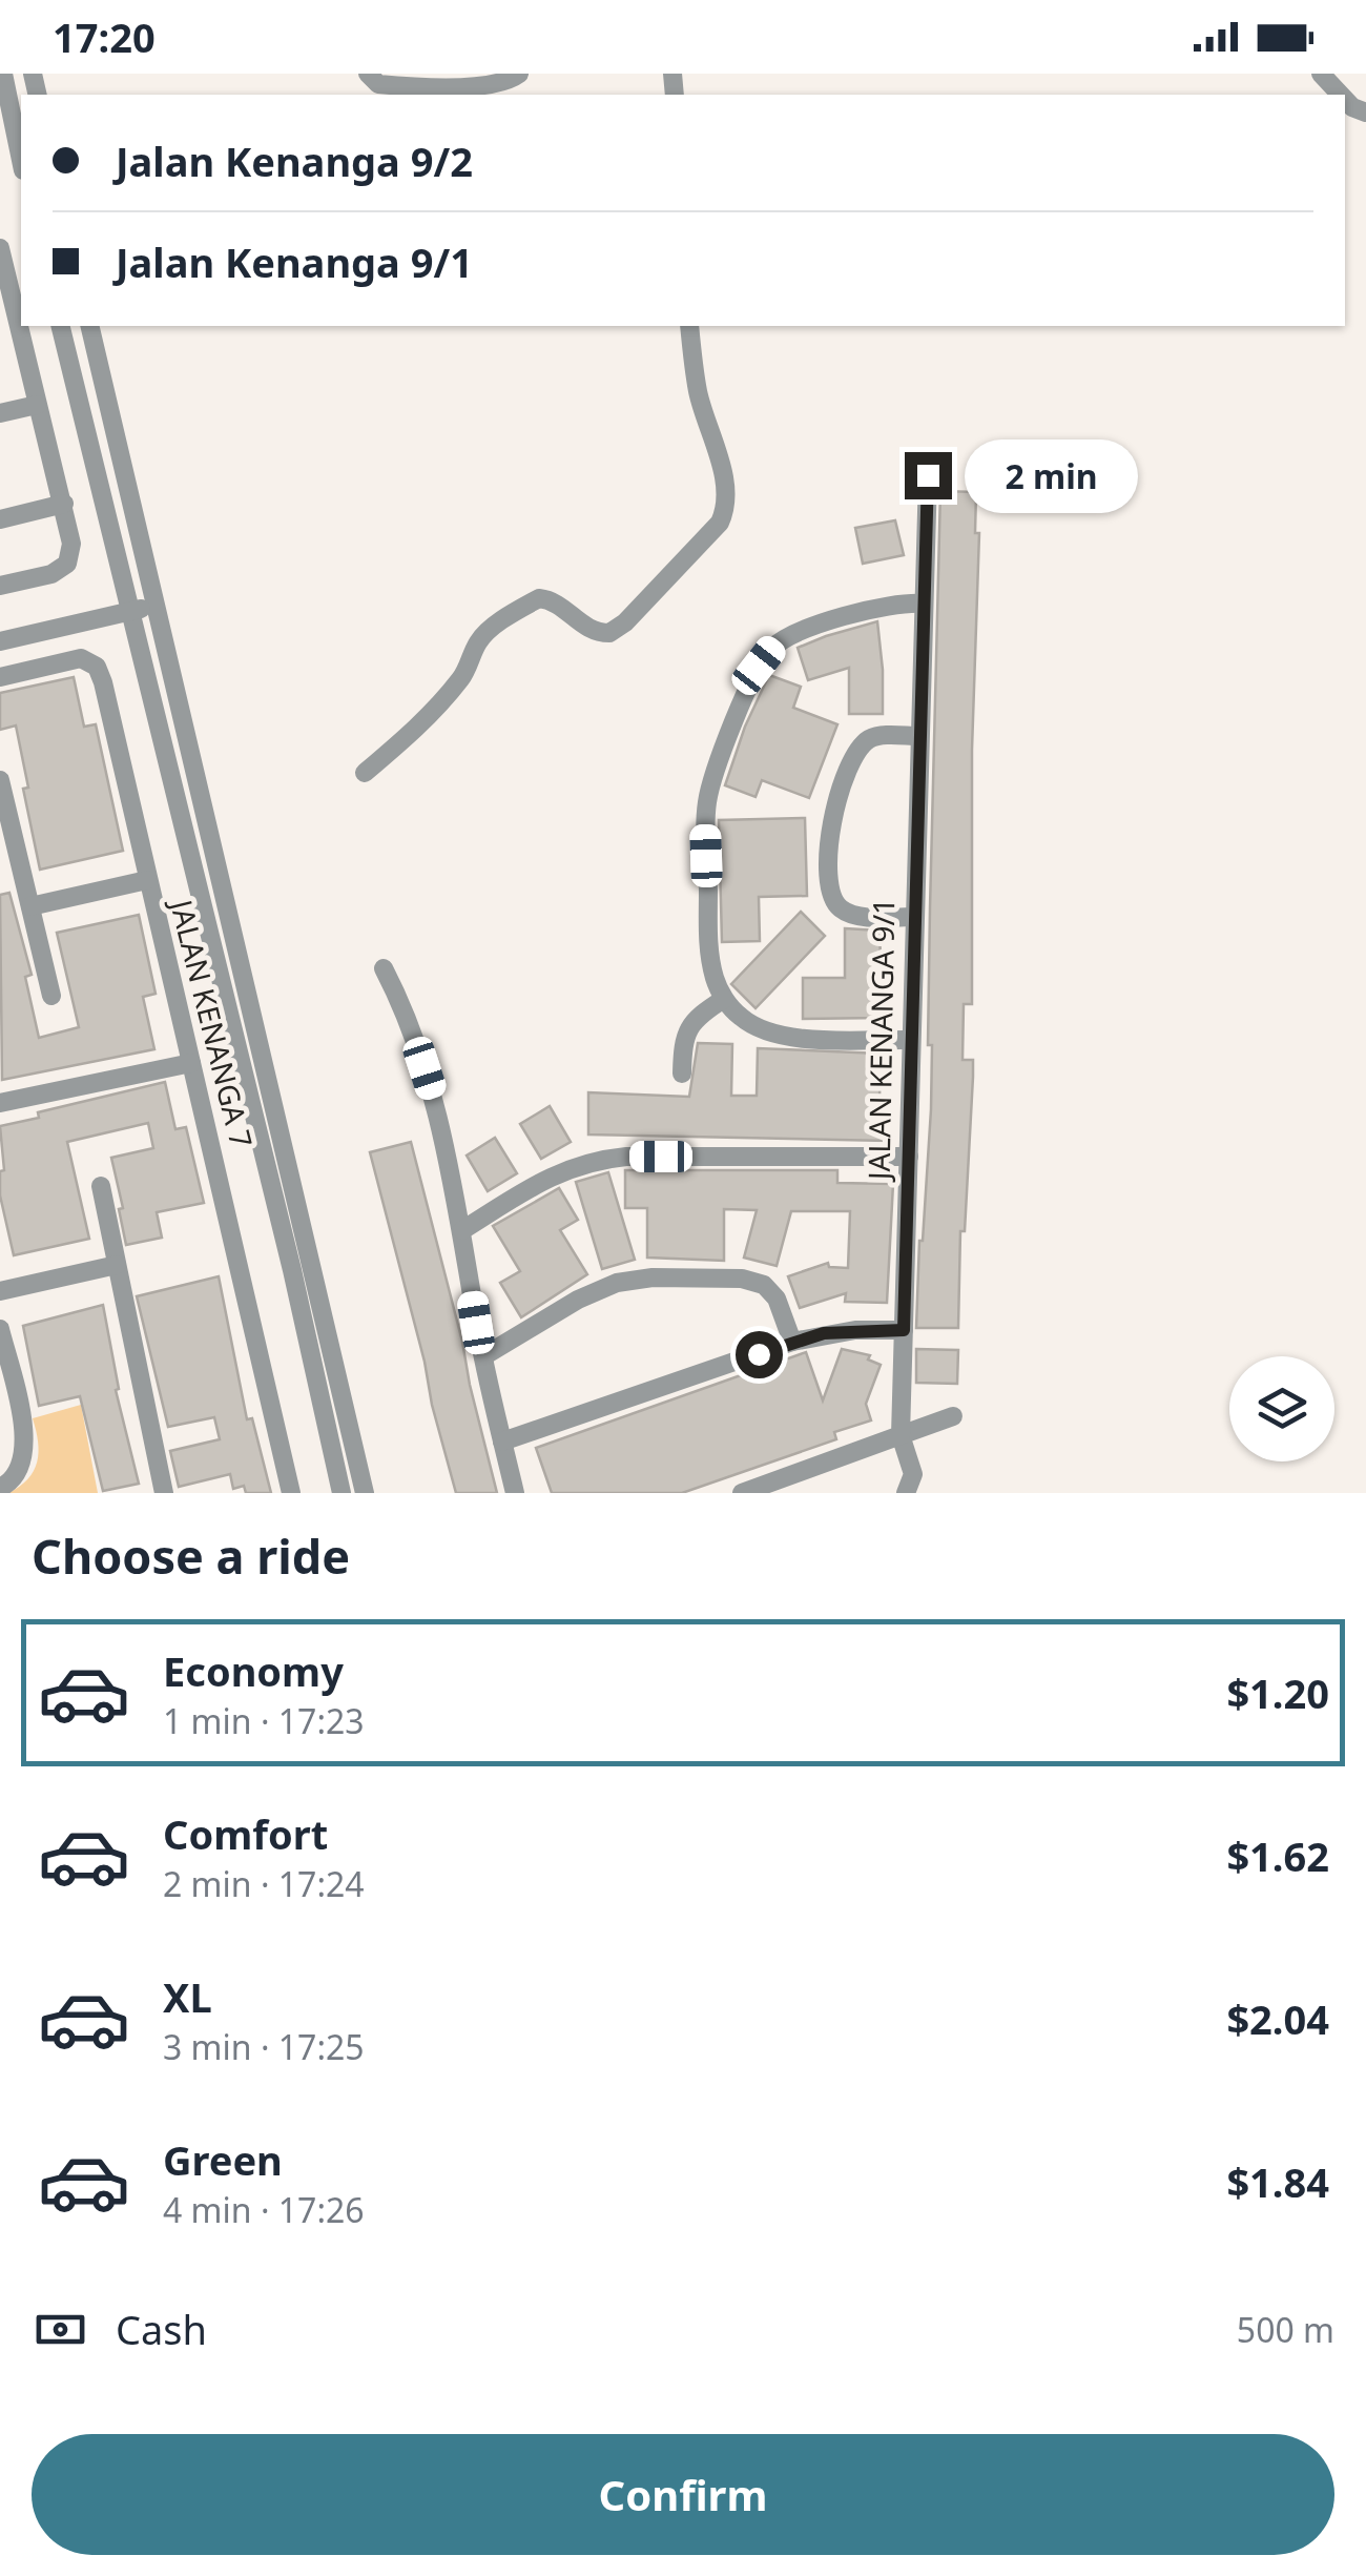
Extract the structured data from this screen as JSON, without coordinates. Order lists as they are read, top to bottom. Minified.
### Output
{"streets":{"street":["JALAN KENANGA 7","JALAN KENANGA 9/1"]},"page":{"status":"17:20","banner":["Jalan Kenanga 9/2","Jalan Kenanga 9/1"],"bubble":"2 min","heading":"Choose a ride","list":[{"name":"Economy","note":"1 min · 17:23","value":"$1.20"},{"name":"Comfort","note":"2 min · 17:24","value":"$1.62"},{"name":"XL","note":"3 min · 17:25","value":"$2.04"},{"name":"Green","note":"4 min · 17:26","value":"$1.84"}],"pay":["Cash","500 m"],"buttons":"Confirm"}}
